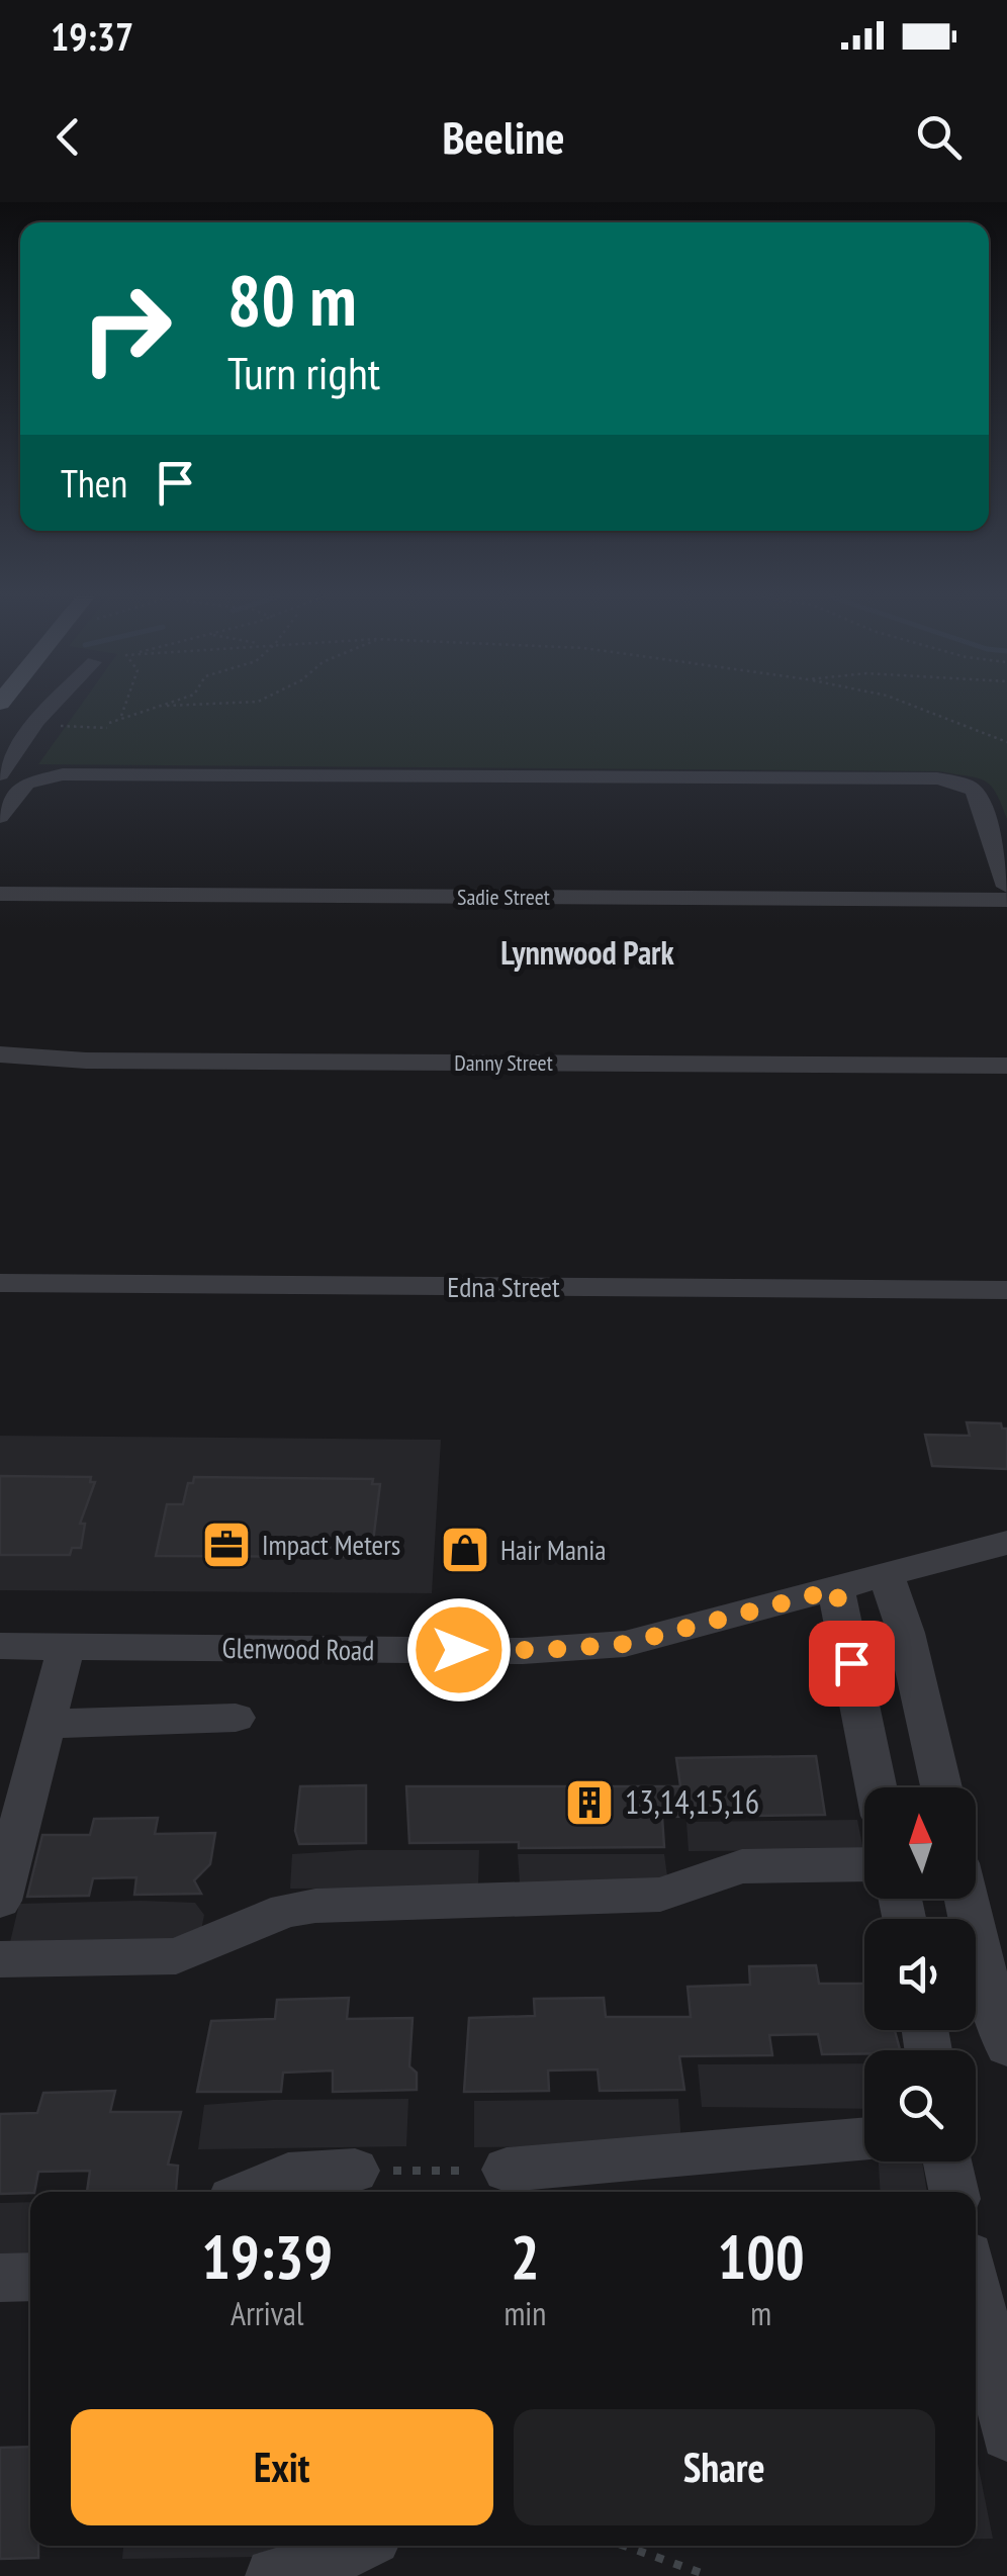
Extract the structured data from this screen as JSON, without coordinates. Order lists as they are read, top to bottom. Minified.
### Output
{"streets":{"street":["Sadie Street","Danny Street","Edna Street","Glenwood Road"]},"districts":["Lynnwood Park"],"places":{"office":["Impact Meters"],"shop":["Hair Mania"],"building":["13,14,15,16"]},"north":"top","page":{"status":"19:37","header":"Beeline","turn":["80 m","Turn right"],"then":"Then","eta":["19:39","Arrival","2","min","100","m"],"buttons":["Exit","Share"]}}
